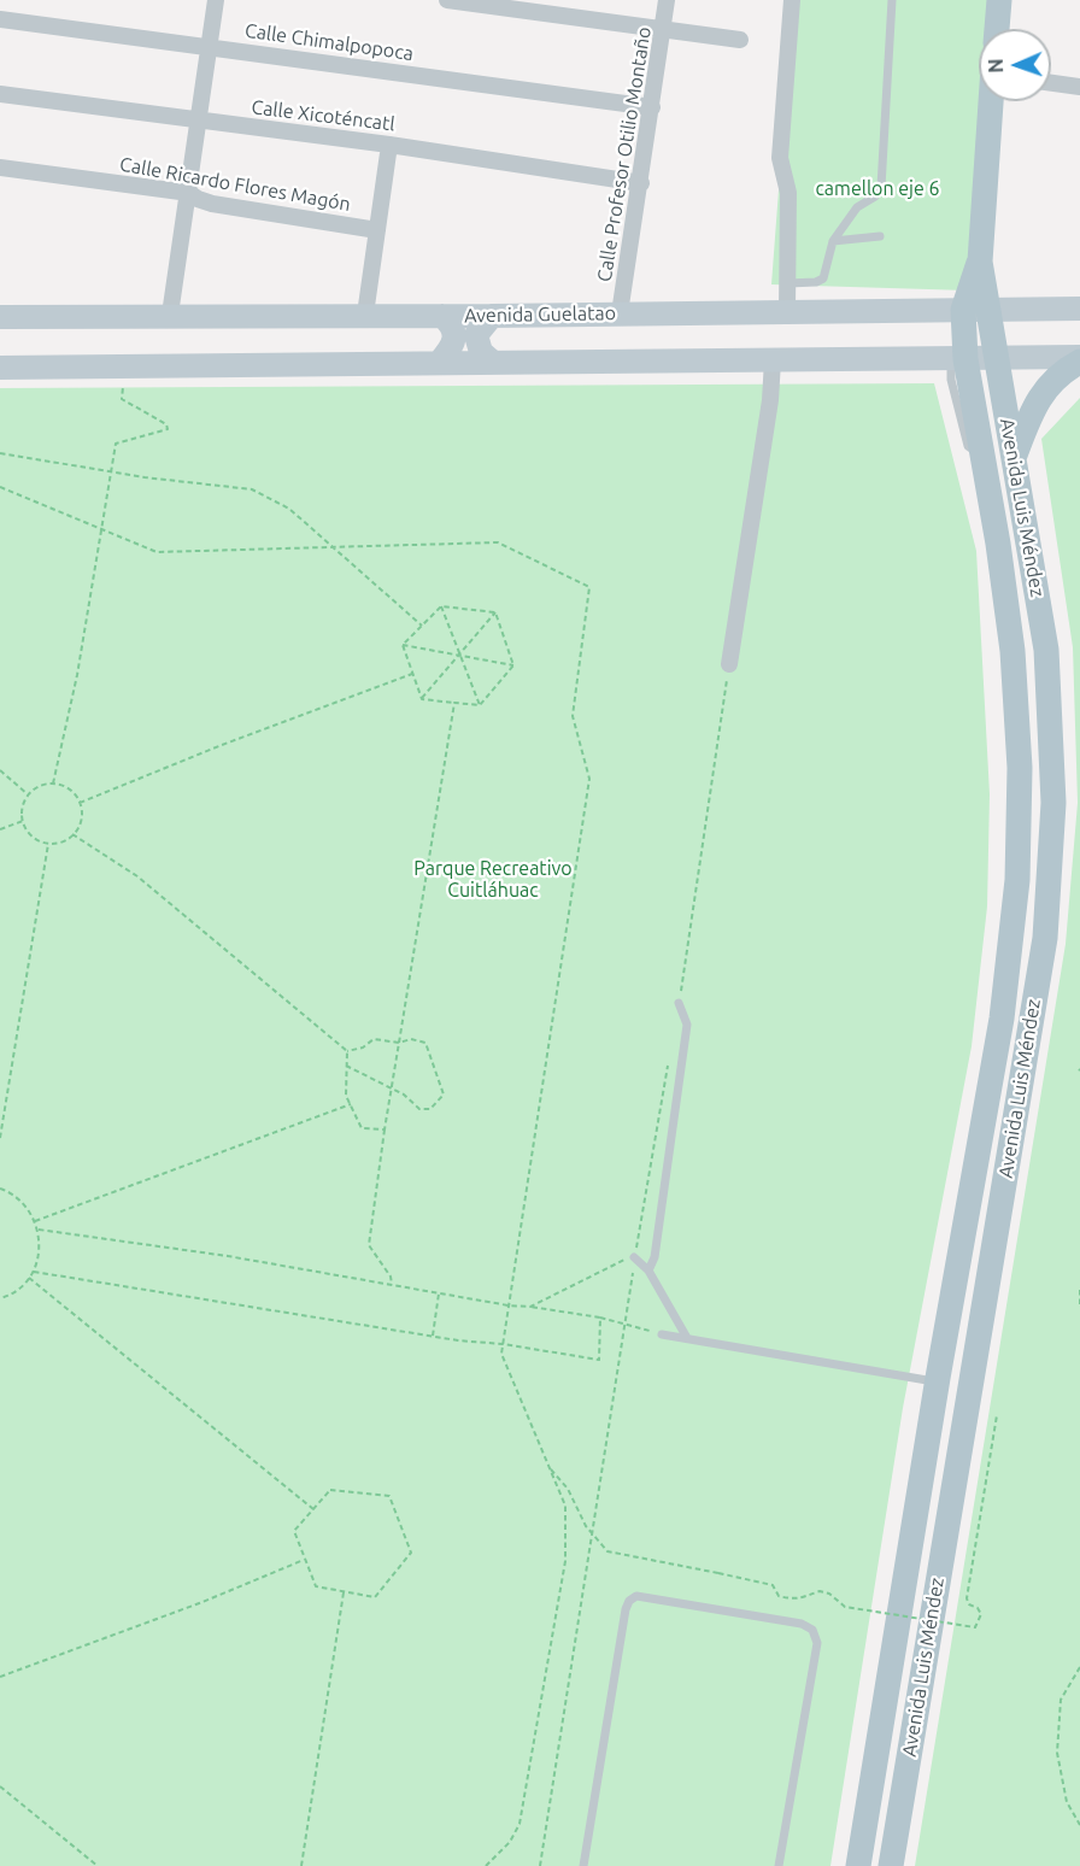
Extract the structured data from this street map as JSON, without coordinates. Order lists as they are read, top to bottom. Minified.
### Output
{"streets":{"main road":["Avenida Guelatao","Avenida Luis Méndez"],"street":["Calle Chimalpopoca","Calle Xicoténcatl","Calle Profesor Otilio Montaño","Calle Ricardo Flores Magón"]},"crossings":[["Calle Chimalpopoca","Calle Profesor Otilio Montaño"],["Calle Xicoténcatl","Calle Profesor Otilio Montaño"],["Calle Profesor Otilio Montaño","Avenida Guelatao"],["Avenida Guelatao","Avenida Luis Méndez"]],"parks":["camellon eje 6","Parque Recreativo Cuitláhuac"],"north":"left"}
